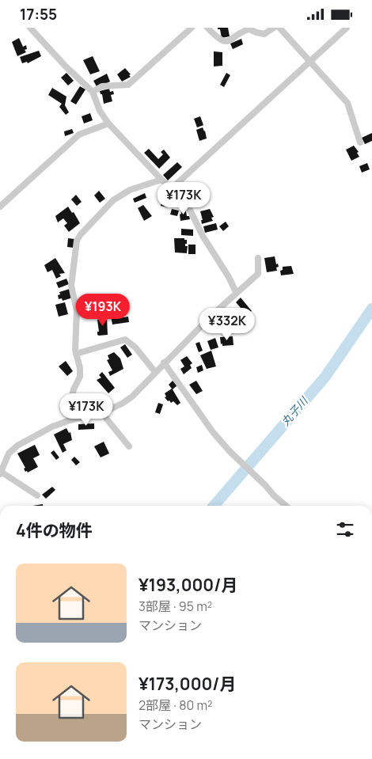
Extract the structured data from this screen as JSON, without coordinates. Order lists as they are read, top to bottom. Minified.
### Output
{"water":["丸子川"],"page":{"status":"17:55","price":["¥173K","¥193K","¥332K","¥173K"],"heading":"4件の物件","list":[{"name":"¥193,000/月","note":"3部屋 · 95 m² · マンション"},{"name":"¥173,000/月","note":"2部屋 · 80 m² · マンション"}]}}
